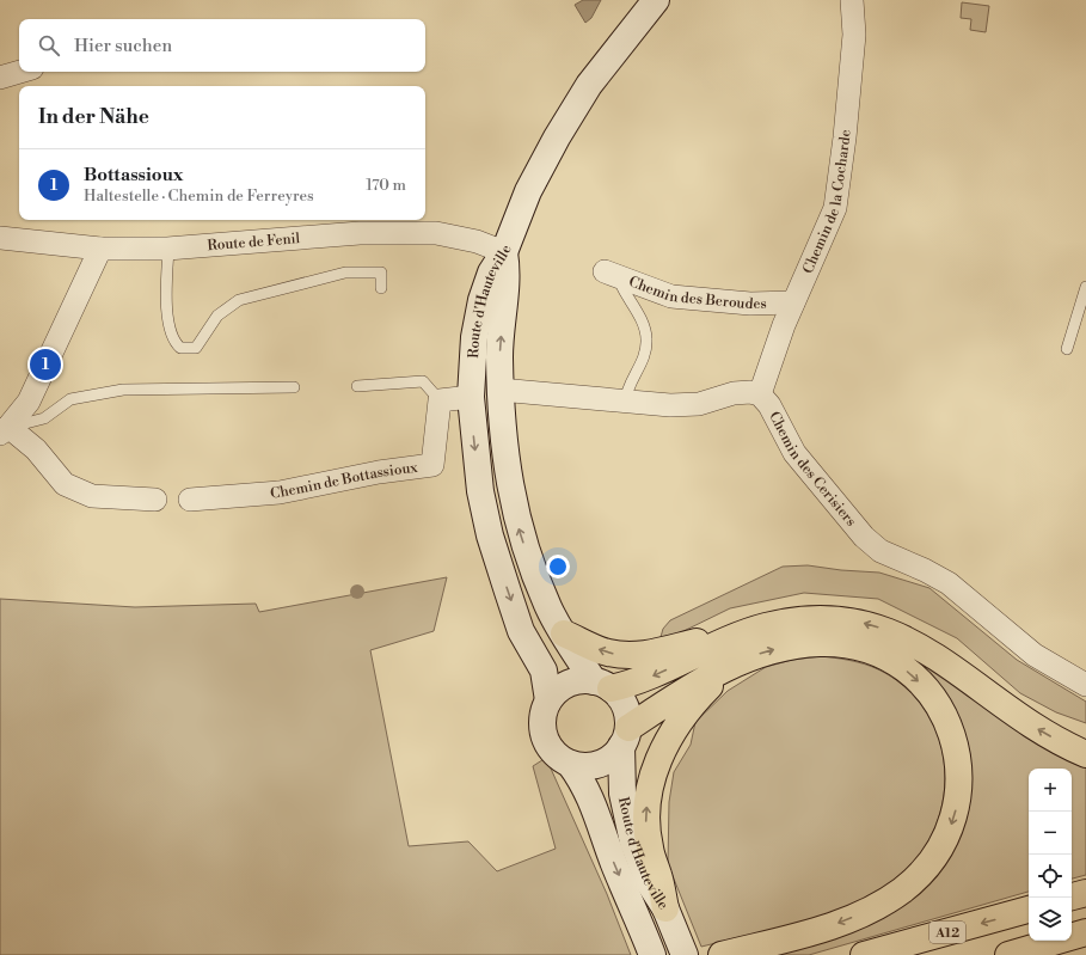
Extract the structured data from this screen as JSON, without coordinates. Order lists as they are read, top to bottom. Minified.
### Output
{"streets":{"highway":["A12"],"main road":["Route d'Hauteville"],"street":["Chemin de la Cocharde","Route de Fenil","Chemin des Beroudes","Chemin des Cerisiers","Chemin de Bottassioux"]},"crossings":[["Chemin de la Cocharde","Chemin des Beroudes"],["Chemin de la Cocharde","Chemin des Cerisiers"],["Route de Fenil","Route d'Hauteville"]],"page":{"search":"Hier suchen","heading":"In der Nähe","list":[{"mark":"1","name":"Bottassioux","note":"Haltestelle · Chemin de Ferreyres","value":"170 m"}],"pins":"1","map_buttons":["+","−"]}}
